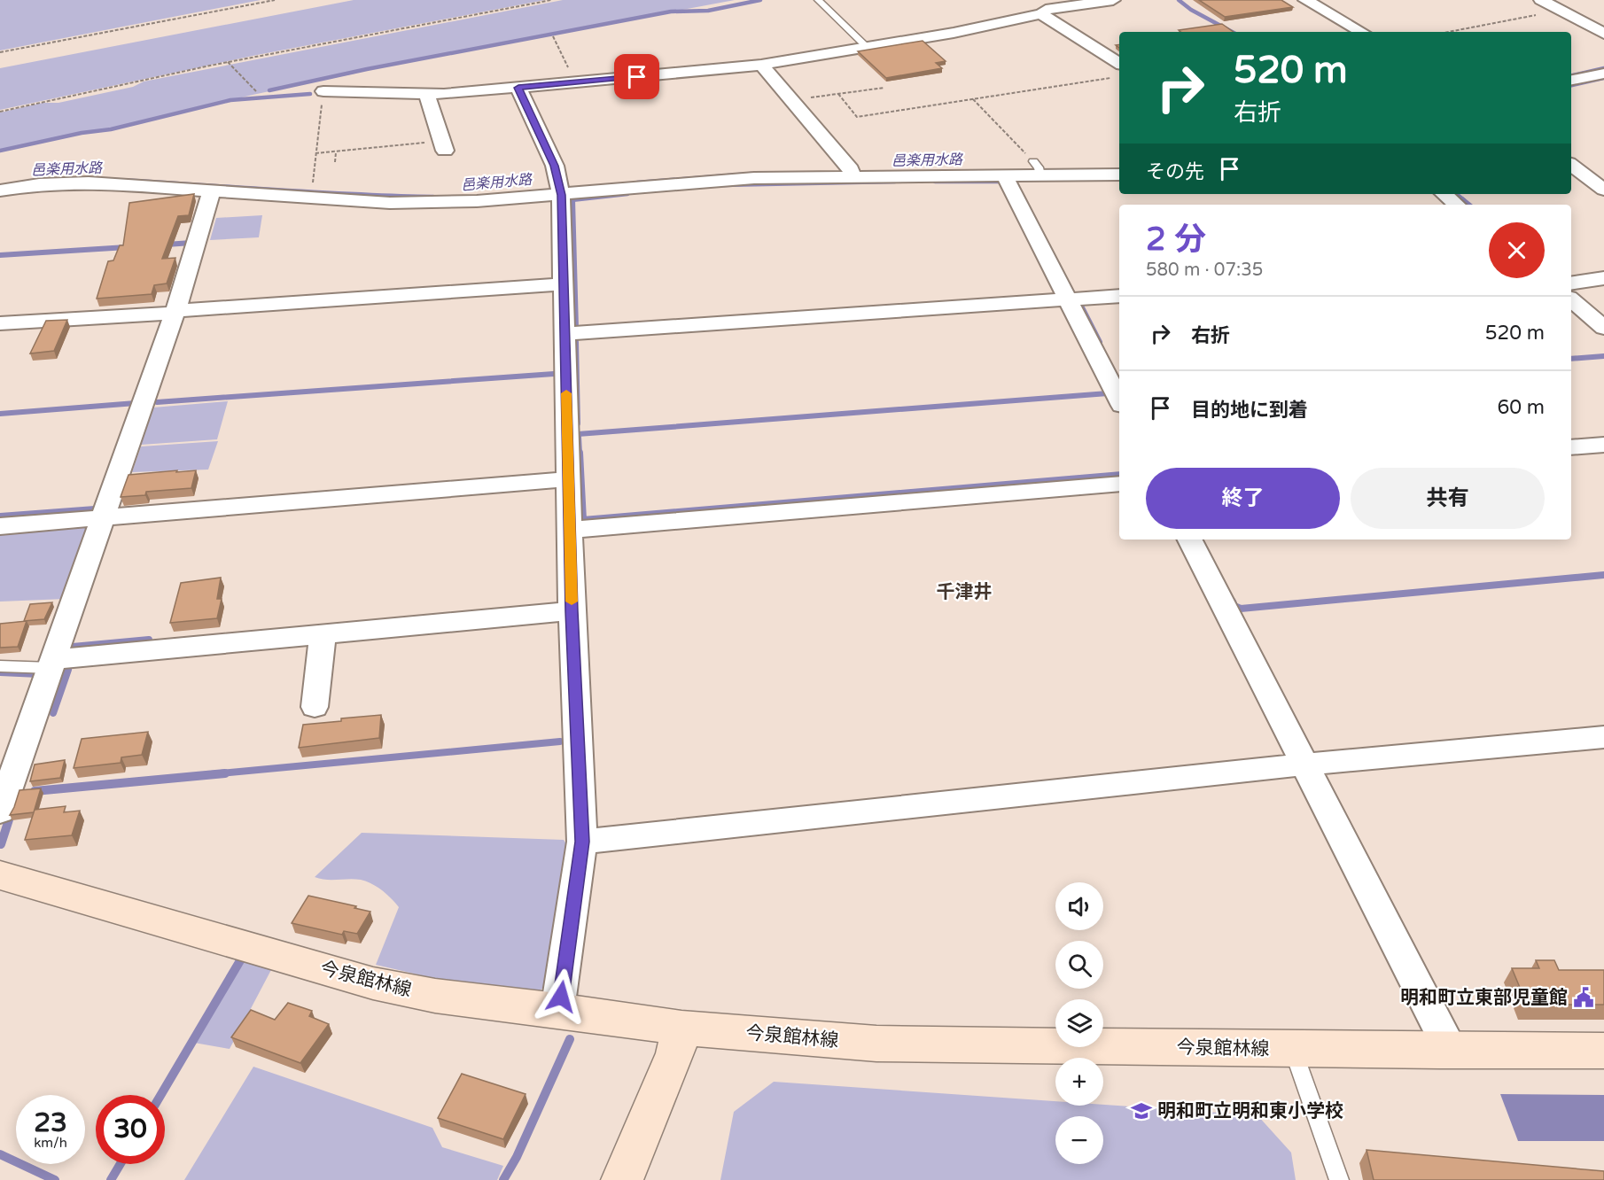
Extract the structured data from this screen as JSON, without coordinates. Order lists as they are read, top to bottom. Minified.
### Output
{"streets":{"main road":["今泉館林線"]},"districts":["千津井"],"water":["邑楽用水路"],"places":{"public building":["明和町立東部児童館"],"school or university":["明和町立明和東小学校"]},"page":{"turn":["520 m","右折"],"then":"その先","heading":["2 分","580 m · 07:35"],"list":[{"name":"右折","value":"520 m"},{"name":"目的地に到着","value":"60 m"}],"buttons":["終了","共有"],"map_buttons":["+","−"],"speed":"23 km/h","limit":"30"}}
